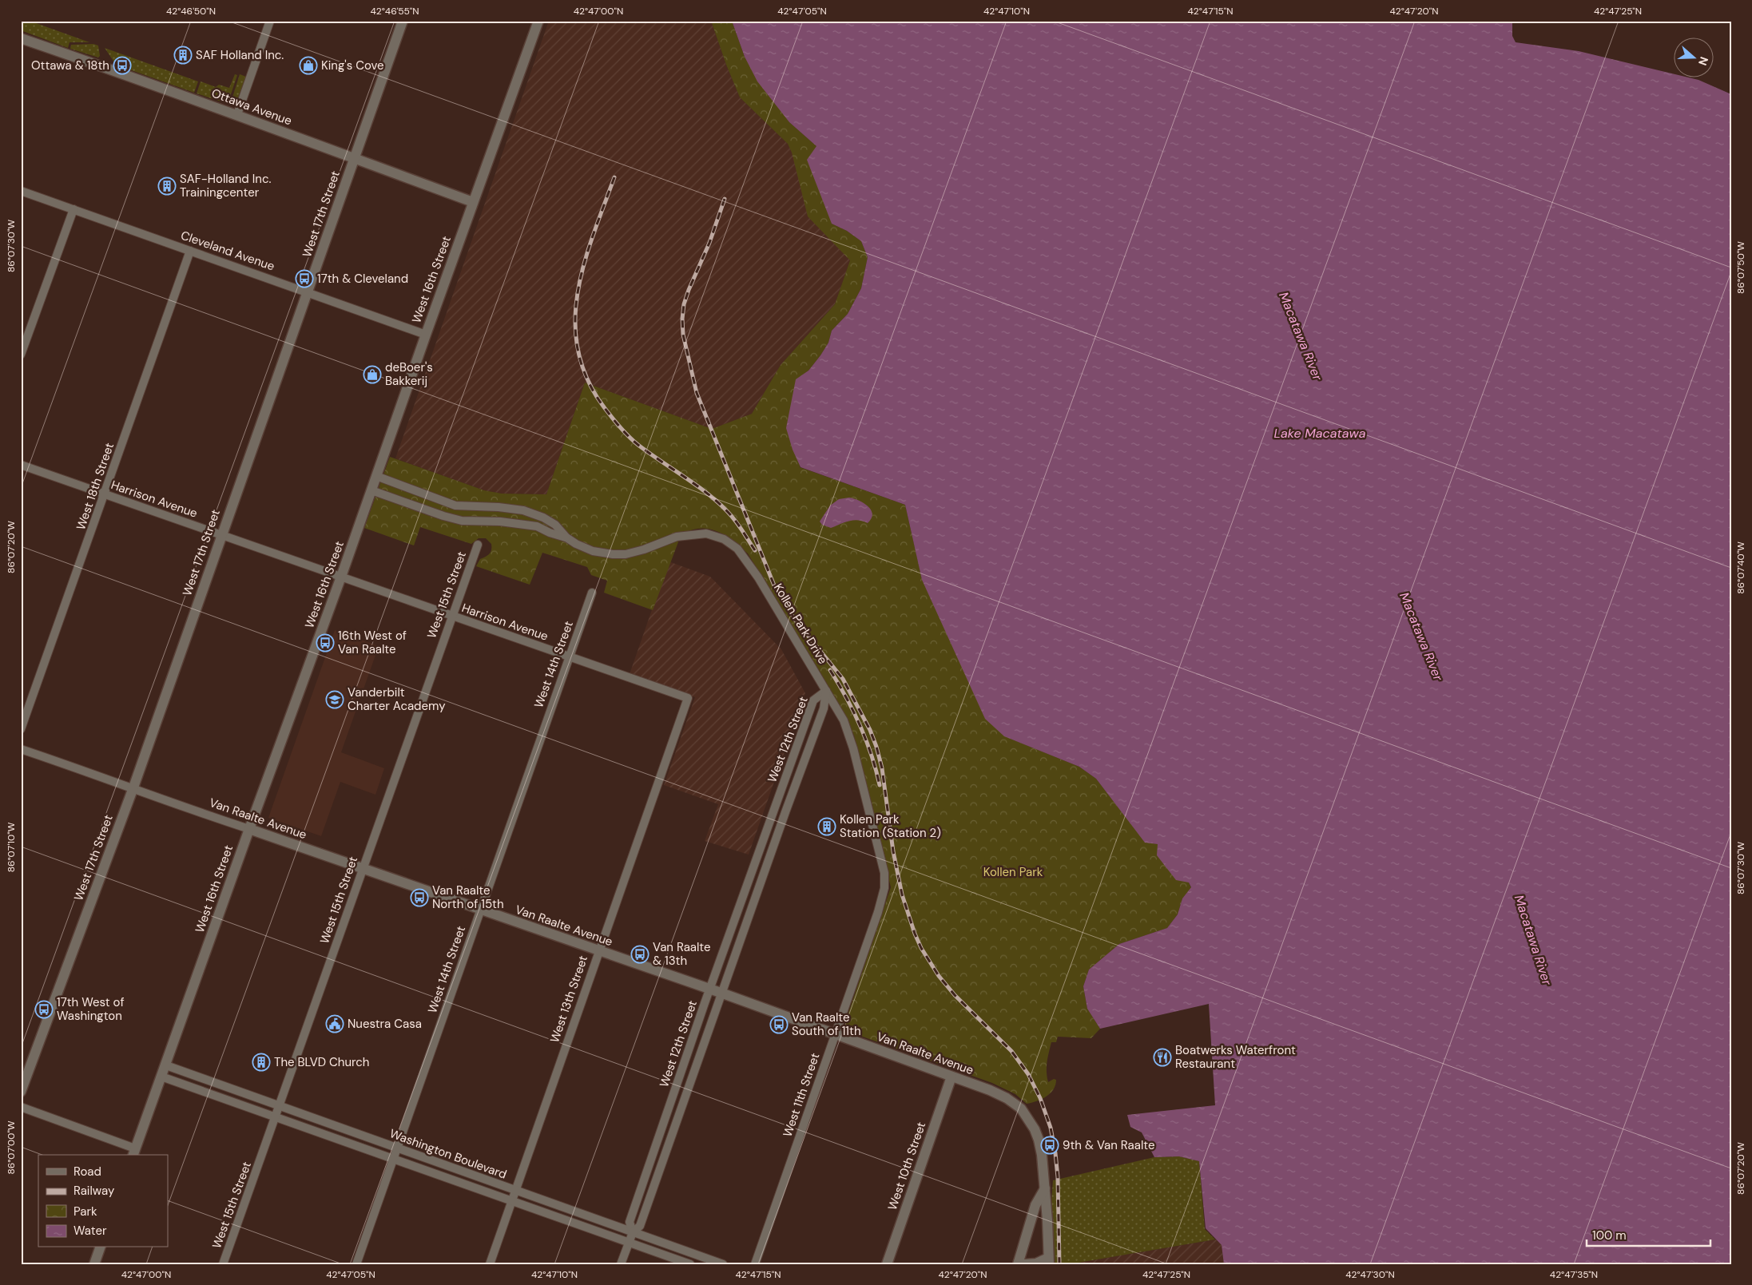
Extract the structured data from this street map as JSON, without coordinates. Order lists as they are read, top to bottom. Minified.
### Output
{"streets":{"street":["Ottawa Avenue","West 17th Street","Cleveland Avenue","West 16th Street","West 18th Street","Harrison Avenue","West 15th Street","Kollen Park Drive","West 14th Street","West 12th Street","Van Raalte Avenue","West 13th Street","West 11th Street","Washington Boulevard","West 10th Street"]},"crossings":[["Ottawa Avenue","West 17th Street"],["Ottawa Avenue","West 16th Street"],["West 17th Street","Cleveland Avenue"],["West 17th Street","Harrison Avenue"],["West 17th Street","Van Raalte Avenue"],["Cleveland Avenue","West 16th Street"],["Cleveland Avenue","West 18th Street"],["West 16th Street","Harrison Avenue"],["West 16th Street","Kollen Park Drive"],["West 16th Street","Van Raalte Avenue"],["West 16th Street","Washington Boulevard"],["West 18th Street","Harrison Avenue"],["Harrison Avenue","West 15th Street"],["Harrison Avenue","West 14th Street"],["Harrison Avenue","West 13th Street"],["West 15th Street","Van Raalte Avenue"],["West 15th Street","Washington Boulevard"],["Kollen Park Drive","West 12th Street"],["Kollen Park Drive","West 11th Street"],["West 14th Street","Van Raalte Avenue"],["West 14th Street","Washington Boulevard"],["West 12th Street","Van Raalte Avenue"],["West 12th Street","Washington Boulevard"],["Van Raalte Avenue","West 13th Street"],["Van Raalte Avenue","West 11th Street"],["Van Raalte Avenue","West 10th Street"],["West 13th Street","Washington Boulevard"]],"water":["Macatawa River","Lake Macatawa"],"parks":["Kollen Park"],"places":{"building":["SAF Holland Inc.","SAF-Holland Inc. Trainingcenter","Kollen Park Station (Station 2)","The BLVD Church"],"bus stop":["Ottawa & 18th","17th & Cleveland","16th West of Van Raalte","Van Raalte North of 15th","Van Raalte & 13th","17th West of Washington","Van Raalte South of 11th","9th & Van Raalte"],"shop":["King's Cove","deBoer's Bakkerij"],"school or university":["Vanderbilt Charter Academy"],"public building":["Nuestra Casa"],"restaurant":["Boatwerks Waterfront Restaurant"]},"legend":["Road","Railway","Park","Water"],"scale_bar":"100 m","north":"right","coordinates":["42°46'50\"N","42°46'55\"N","42°47'00\"N","42°47'05\"N","42°47'10\"N","42°47'15\"N","42°47'20\"N","42°47'25\"N","86°07'30\"W","86°07'50\"W","86°07'20\"W","86°07'40\"W","86°07'10\"W","86°07'00\"W","42°47'30\"N","42°47'35\"N"]}
